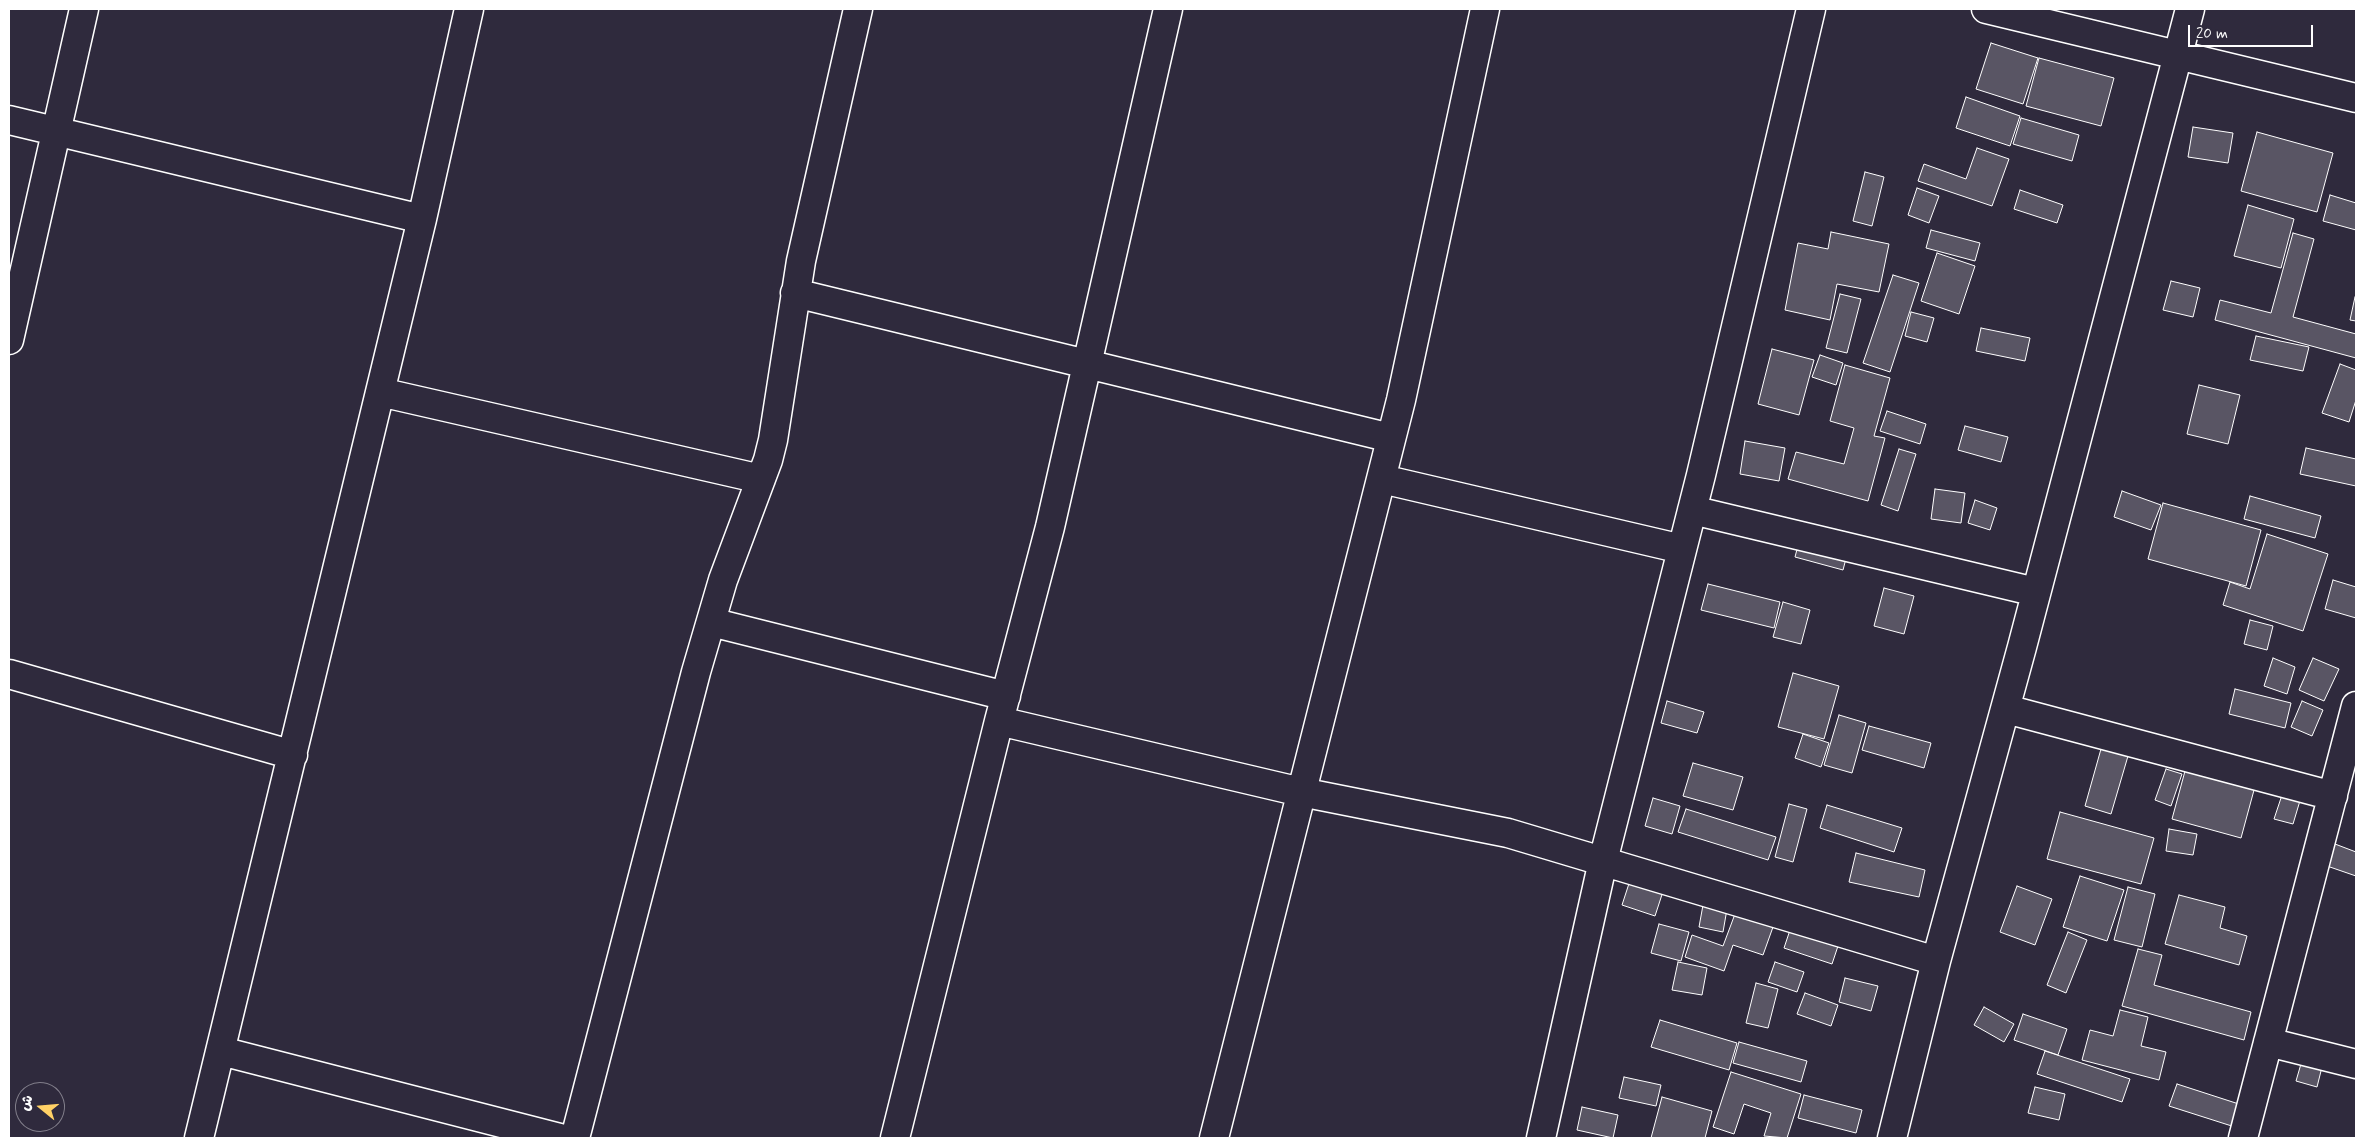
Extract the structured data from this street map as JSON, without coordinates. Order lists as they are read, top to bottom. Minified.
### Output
{"scale_bar":"20 m","north":"left"}
